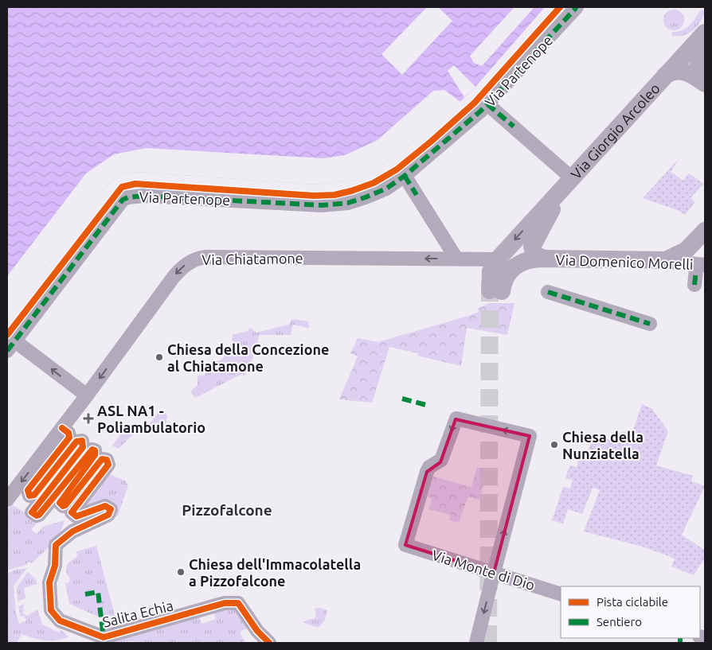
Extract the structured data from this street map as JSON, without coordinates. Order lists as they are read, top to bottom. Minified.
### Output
{"streets":{"main road":["Via Giorgio Arcoleo","Via Domenico Morelli"],"street":["Via Partenope","Via Chiatamone","Via Monte di Dio","Salita Echia"]},"crossings":[["Via Giorgio Arcoleo","Via Chiatamone"],["Via Giorgio Arcoleo","Via Domenico Morelli"],["Via Chiatamone","Salita Echia"]],"one_way":["Via Chiatamone"],"districts":["Pizzofalcone"],"places":{"other":["Chiesa della Concezione al Chiatamone","Chiesa della Nunziatella","Chiesa dell'Immacolatella a Pizzofalcone"],"health":["ASL NA1 - Poliambulatorio"]},"legend":["Pista ciclabile","Sentiero"]}
